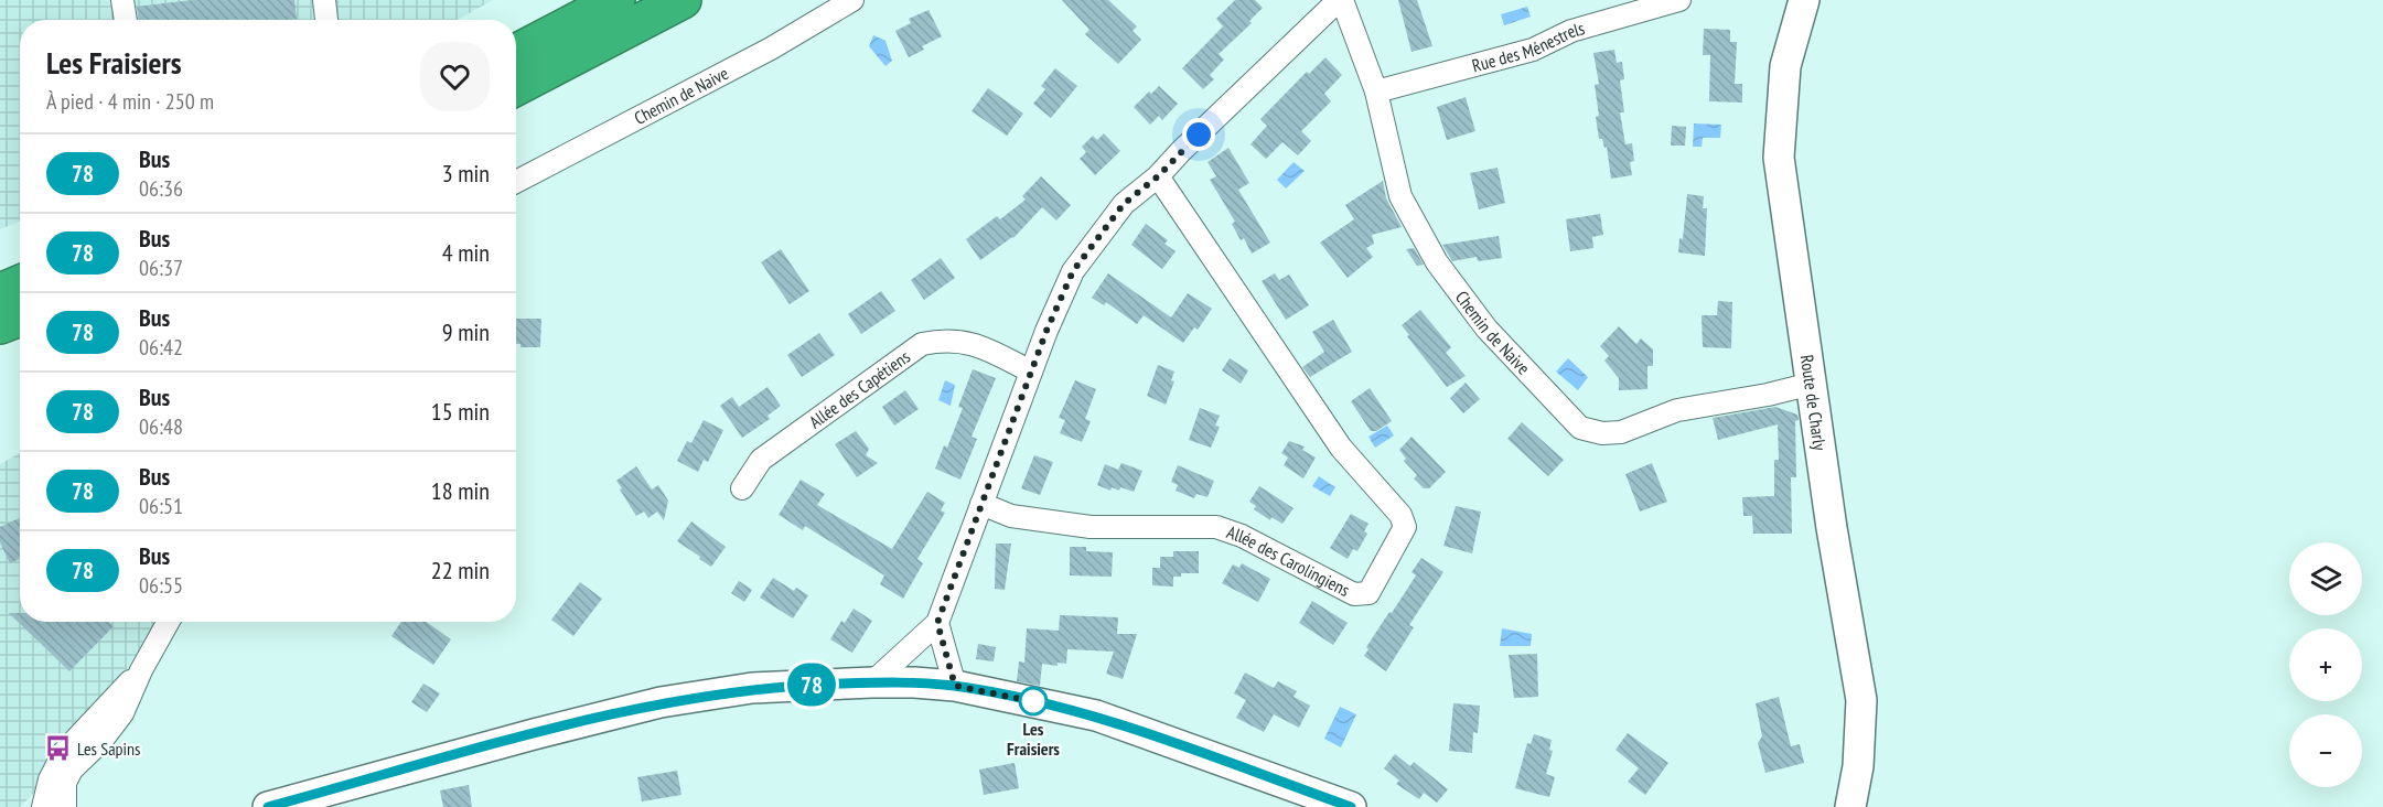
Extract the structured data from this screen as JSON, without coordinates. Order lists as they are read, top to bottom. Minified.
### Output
{"streets":{"street":["Rue des Ménestrels","Chemin de Naive","Allée des Capétiens","Route de Charly","Allée des Carolingiens"]},"crossings":[["Rue des Ménestrels","Chemin de Naive"],["Chemin de Naive","Route de Charly"]],"places":{"other":["Les Fraisiers"],"bus stop":["Les Sapins"]},"lines":["bus line 78"],"page":{"on_map":"78","heading":["Les Fraisiers","À pied · 4 min · 250 m"],"list":[{"mark":"78","name":"Bus","note":"06:36","value":"3 min"},{"mark":"78","name":"Bus","note":"06:37","value":"4 min"},{"mark":"78","name":"Bus","note":"06:42","value":"9 min"},{"mark":"78","name":"Bus","note":"06:48","value":"15 min"},{"mark":"78","name":"Bus","note":"06:51","value":"18 min"},{"mark":"78","name":"Bus","note":"06:55","value":"22 min"}],"map_buttons":["+","−"]}}
